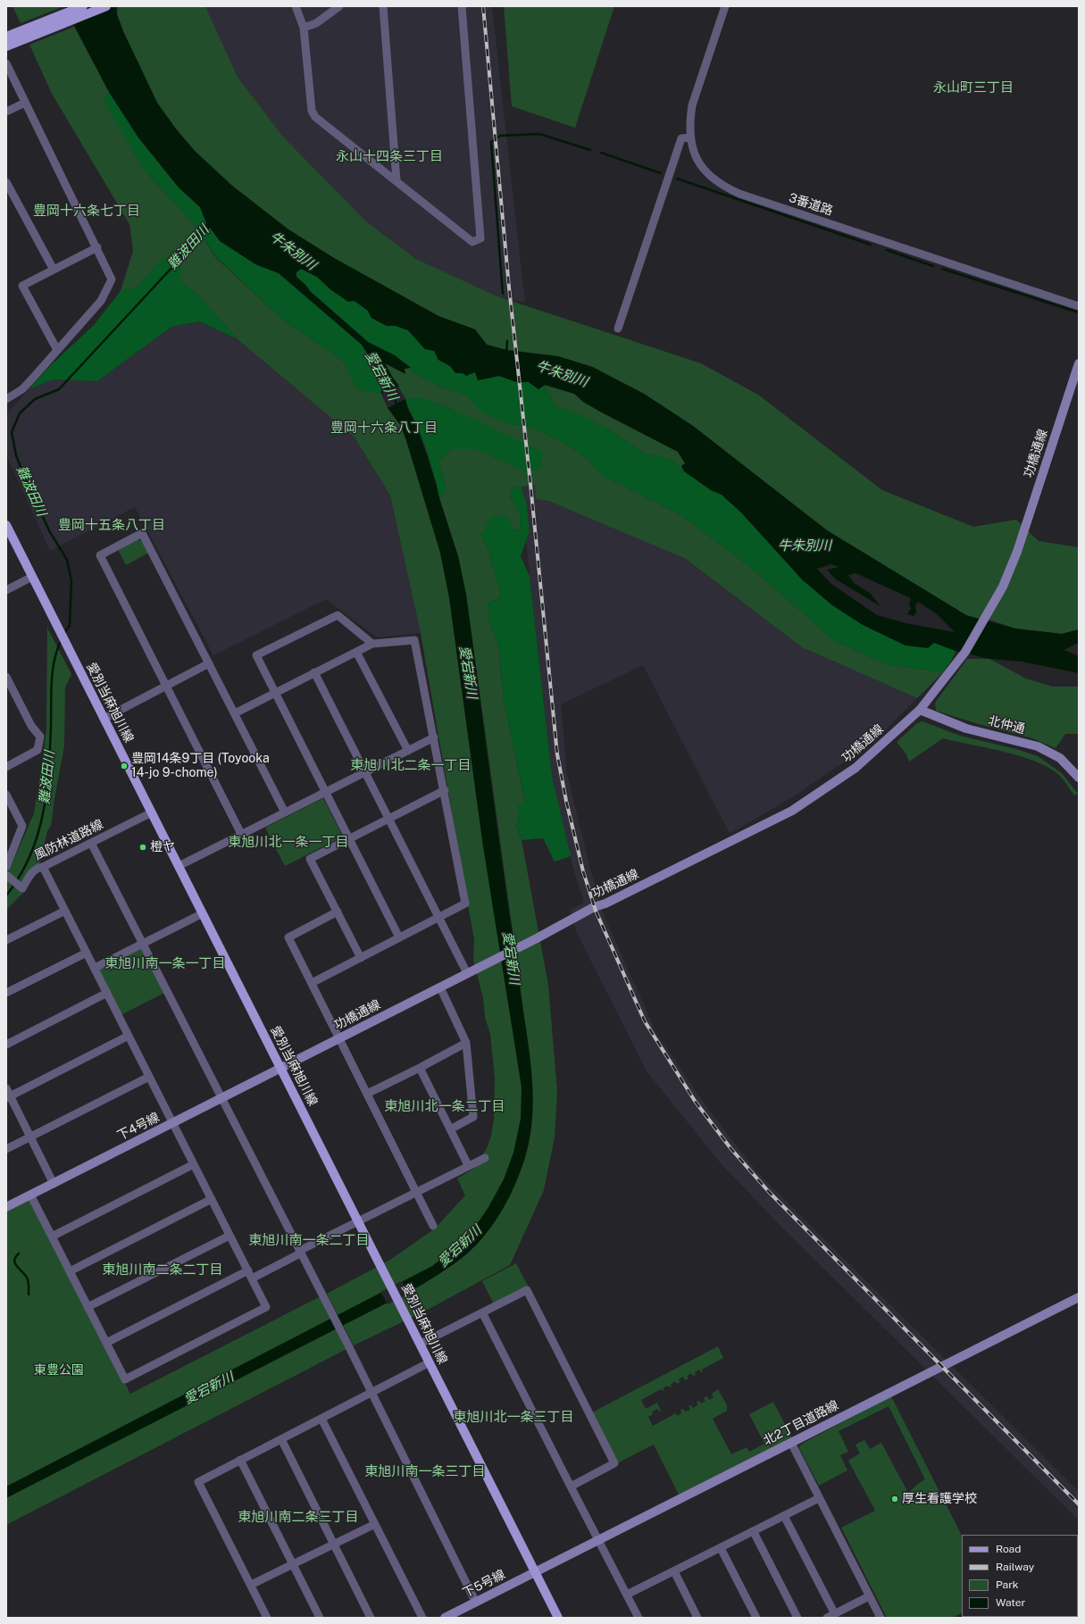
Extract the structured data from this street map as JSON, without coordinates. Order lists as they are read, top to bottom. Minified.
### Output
{"streets":{"main road":["愛別当麻旭川線"],"street":["3番道路","功橋通線","北仲通","風防林道路線","下4号線","北2丁目道路線","下5号線"]},"crossings":[["功橋通線","愛別当麻旭川線"],["功橋通線","北仲通"],["功橋通線","下4号線"],["愛別当麻旭川線","風防林道路線"],["愛別当麻旭川線","下4号線"],["愛別当麻旭川線","北2丁目道路線"],["愛別当麻旭川線","下5号線"],["北2丁目道路線","下5号線"]],"districts":["永山町三丁目","永山十四条三丁目","豊岡十六条七丁目","豊岡十六条八丁目","豊岡十五条八丁目","東旭川北二条一丁目","東旭川北一条一丁目","東旭川南一条一丁目","東旭川北一条二丁目","東旭川南一条二丁目","東旭川南二条二丁目","東旭川北一条三丁目","東旭川南一条三丁目","東旭川南二条三丁目"],"water":["難波田川","牛朱別川","愛宕新川"],"parks":["東豊公園"],"places":["豊岡14条9丁目 (Toyooka 14-jo 9-chome)","橙ヤ","厚生看護学校"],"legend":["Road","Railway","Park","Water"]}
